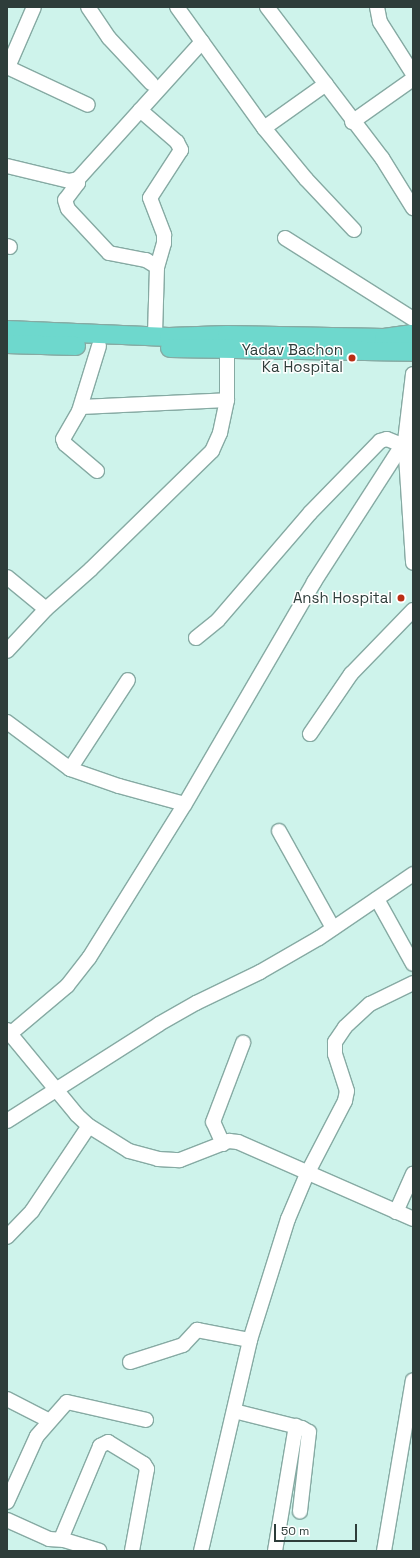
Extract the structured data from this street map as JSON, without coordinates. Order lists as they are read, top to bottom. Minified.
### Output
{"places":["Yadav Bachon Ka Hospital","Ansh Hospital"],"scale_bar":"50 m"}
